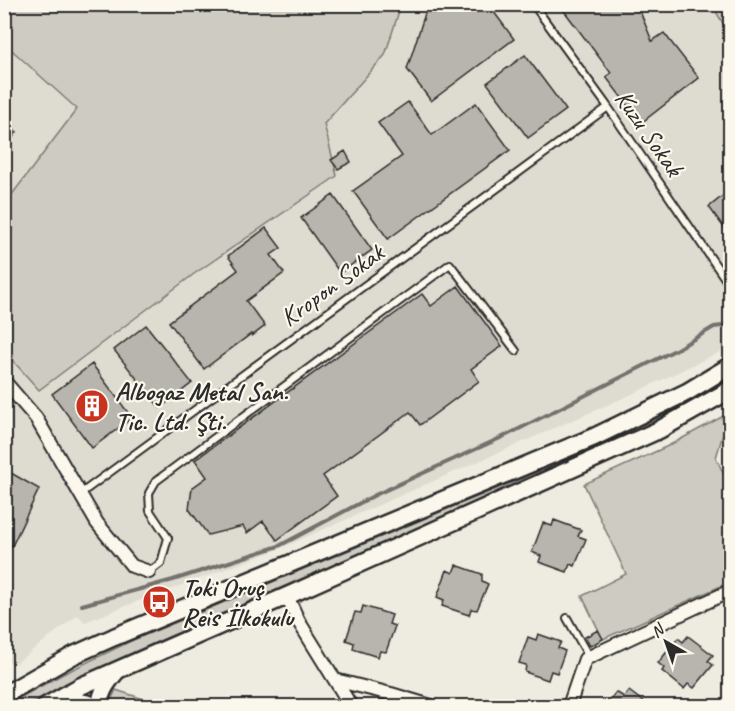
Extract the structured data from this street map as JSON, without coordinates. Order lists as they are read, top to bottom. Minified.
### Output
{"streets":{"lane":["Kuzu Sokak","Kropon Sokak"]},"crossings":[["Kuzu Sokak","Kropon Sokak"]],"places":{"building":["Albogaz Metal San. Tic. Ltd. Şti."],"bus stop":["Toki Oruç Reis İlkokulu"]},"north":"top left"}
